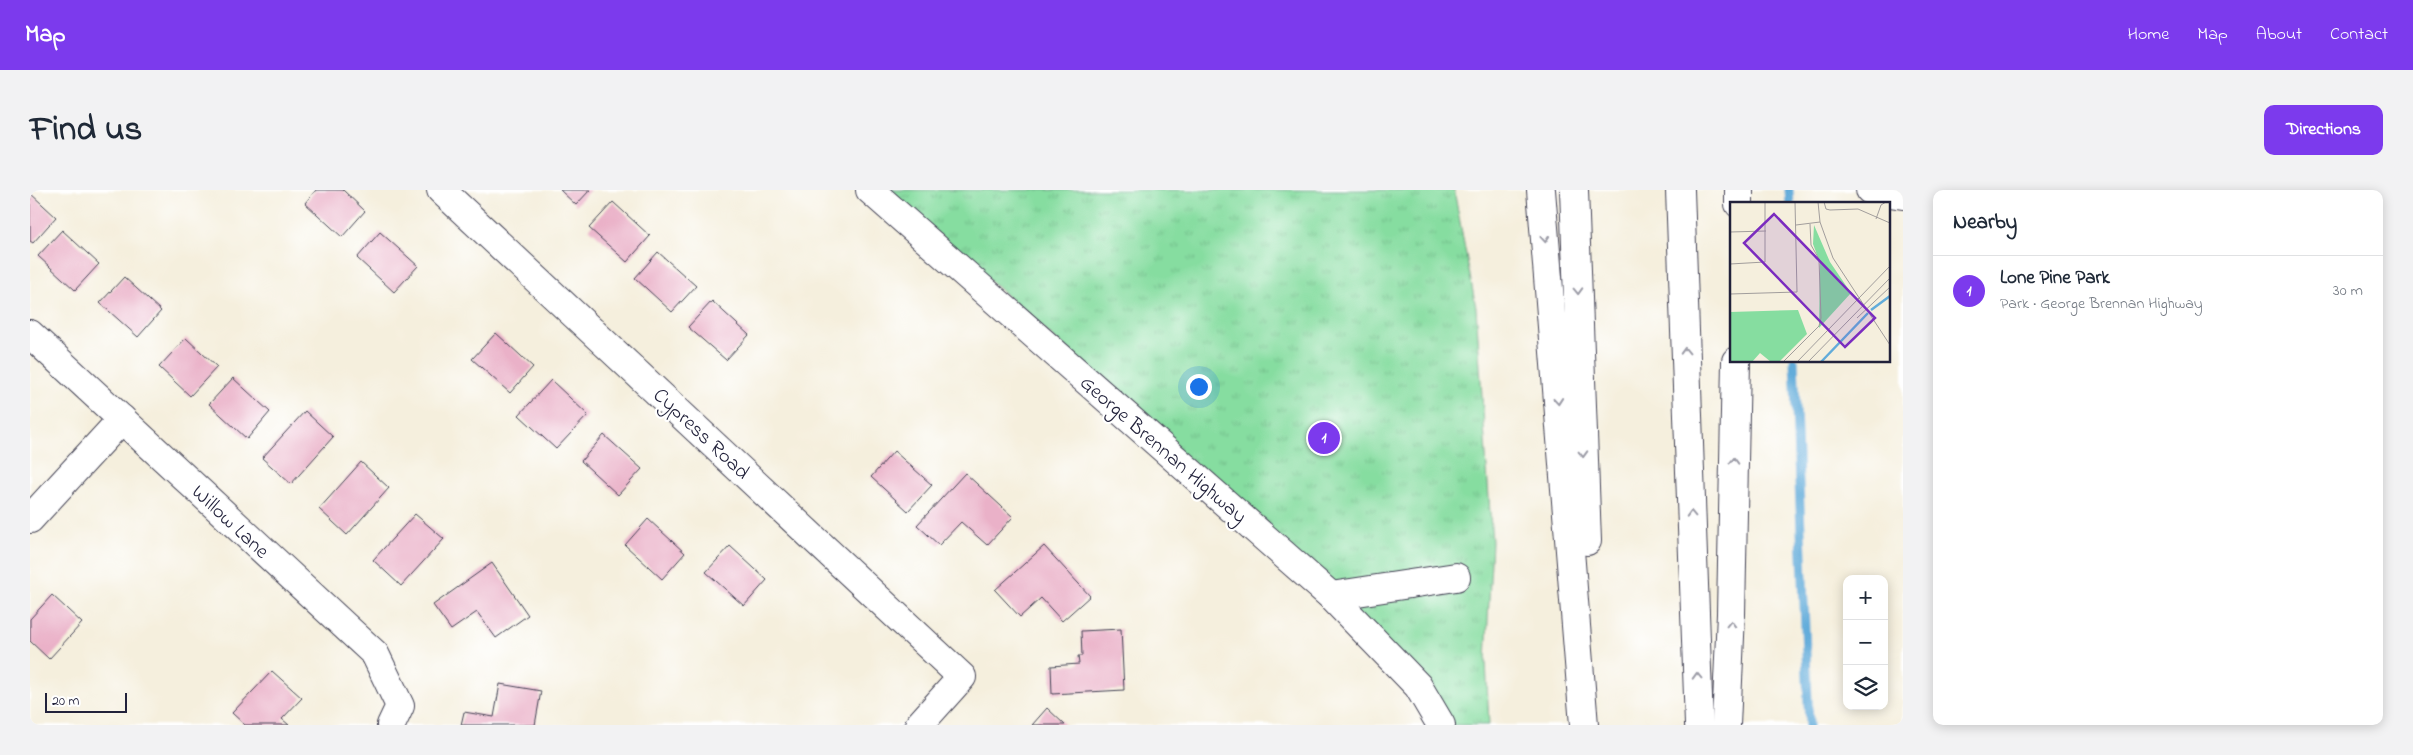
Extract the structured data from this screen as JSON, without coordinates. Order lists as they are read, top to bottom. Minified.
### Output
{"streets":{"main road":["Cypress Road","George Brennan Highway","Willow Lane"]},"scale_bar":"20 m","page":{"header":"Map","nav":["Home","Map","About","Contact"],"title":"Find us","buttons":"Directions","heading":"Nearby","list":[{"mark":"1","name":"Lone Pine Park","note":"Park · George Brennan Highway","value":"30 m"}],"pins":"1","map_buttons":["+","−"],"scale":"20 m"}}
